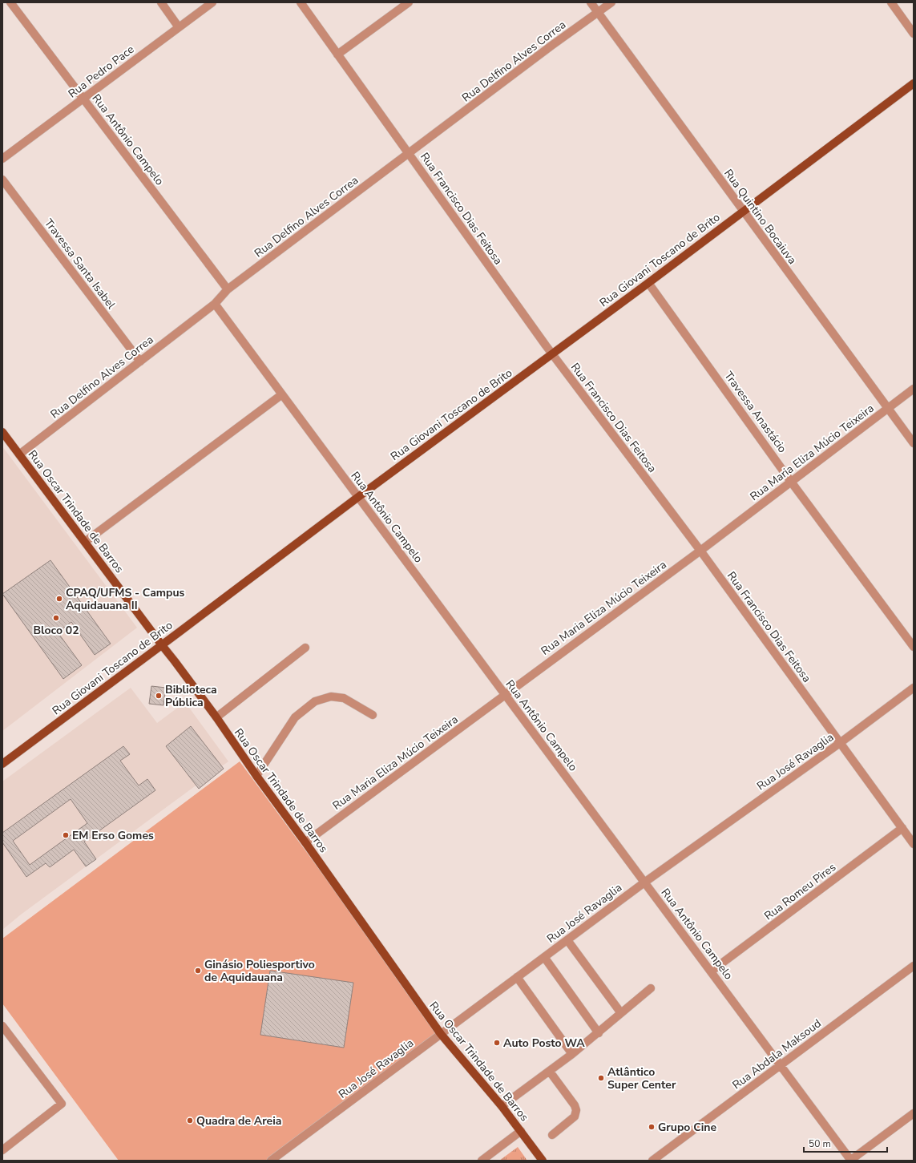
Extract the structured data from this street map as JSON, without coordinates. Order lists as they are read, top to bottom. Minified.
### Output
{"streets":{"main road":["Rua Giovani Toscano de Brito","Rua Oscar Trindade de Barros"],"street":["Rua Delfino Alves Correa","Rua Pedro Pace","Rua Antônio Campelo","Rua Francisco Dias Feitosa","Rua Quintino Bocaiuva","Travessa Santa Isabel","Travessa Anastácio","Rua Maria Eliza Múcio Teixeira","Rua José Ravaglia","Rua Romeu Pires","Rua Abdala Maksoud"]},"crossings":[["Rua Delfino Alves Correa","Rua Antônio Campelo"],["Rua Delfino Alves Correa","Rua Francisco Dias Feitosa"],["Rua Delfino Alves Correa","Rua Quintino Bocaiuva"],["Rua Delfino Alves Correa","Travessa Santa Isabel"],["Rua Delfino Alves Correa","Rua Oscar Trindade de Barros"],["Rua Pedro Pace","Rua Antônio Campelo"],["Rua Antônio Campelo","Rua Giovani Toscano de Brito"],["Rua Antônio Campelo","Rua Maria Eliza Múcio Teixeira"],["Rua Antônio Campelo","Rua José Ravaglia"],["Rua Antônio Campelo","Rua Romeu Pires"],["Rua Antônio Campelo","Rua Abdala Maksoud"],["Rua Francisco Dias Feitosa","Rua Giovani Toscano de Brito"],["Rua Francisco Dias Feitosa","Rua Maria Eliza Múcio Teixeira"],["Rua Francisco Dias Feitosa","Rua José Ravaglia"],["Rua Francisco Dias Feitosa","Rua Romeu Pires"],["Rua Quintino Bocaiuva","Rua Giovani Toscano de Brito"],["Rua Quintino Bocaiuva","Rua Maria Eliza Múcio Teixeira"],["Rua Giovani Toscano de Brito","Travessa Anastácio"],["Rua Giovani Toscano de Brito","Rua Oscar Trindade de Barros"],["Travessa Anastácio","Rua Maria Eliza Múcio Teixeira"],["Rua Maria Eliza Múcio Teixeira","Rua Oscar Trindade de Barros"],["Rua Oscar Trindade de Barros","Rua José Ravaglia"]],"places":["CPAQ/UFMS - Campus Aquidauana II","Bloco 02","Biblioteca Pública","EM Erso Gomes","Ginásio Poliesportivo de Aquidauana","Auto Posto WA","Atlântico Super Center","Quadra de Areia","Grupo Cine"],"scale_bar":"50 m"}
